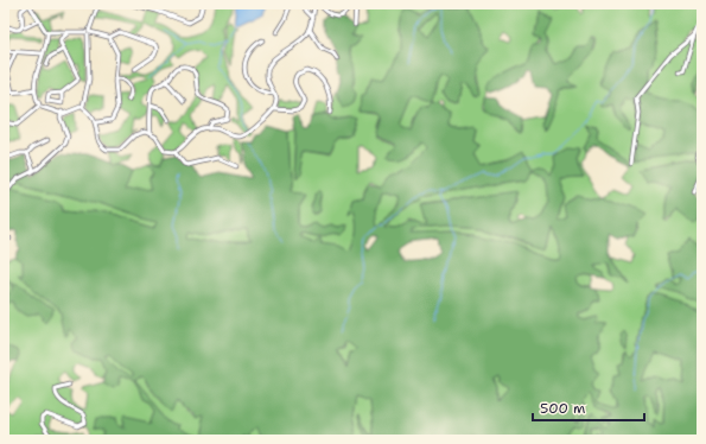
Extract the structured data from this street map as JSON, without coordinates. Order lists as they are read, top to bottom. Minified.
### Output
{"scale_bar":"500 m"}
